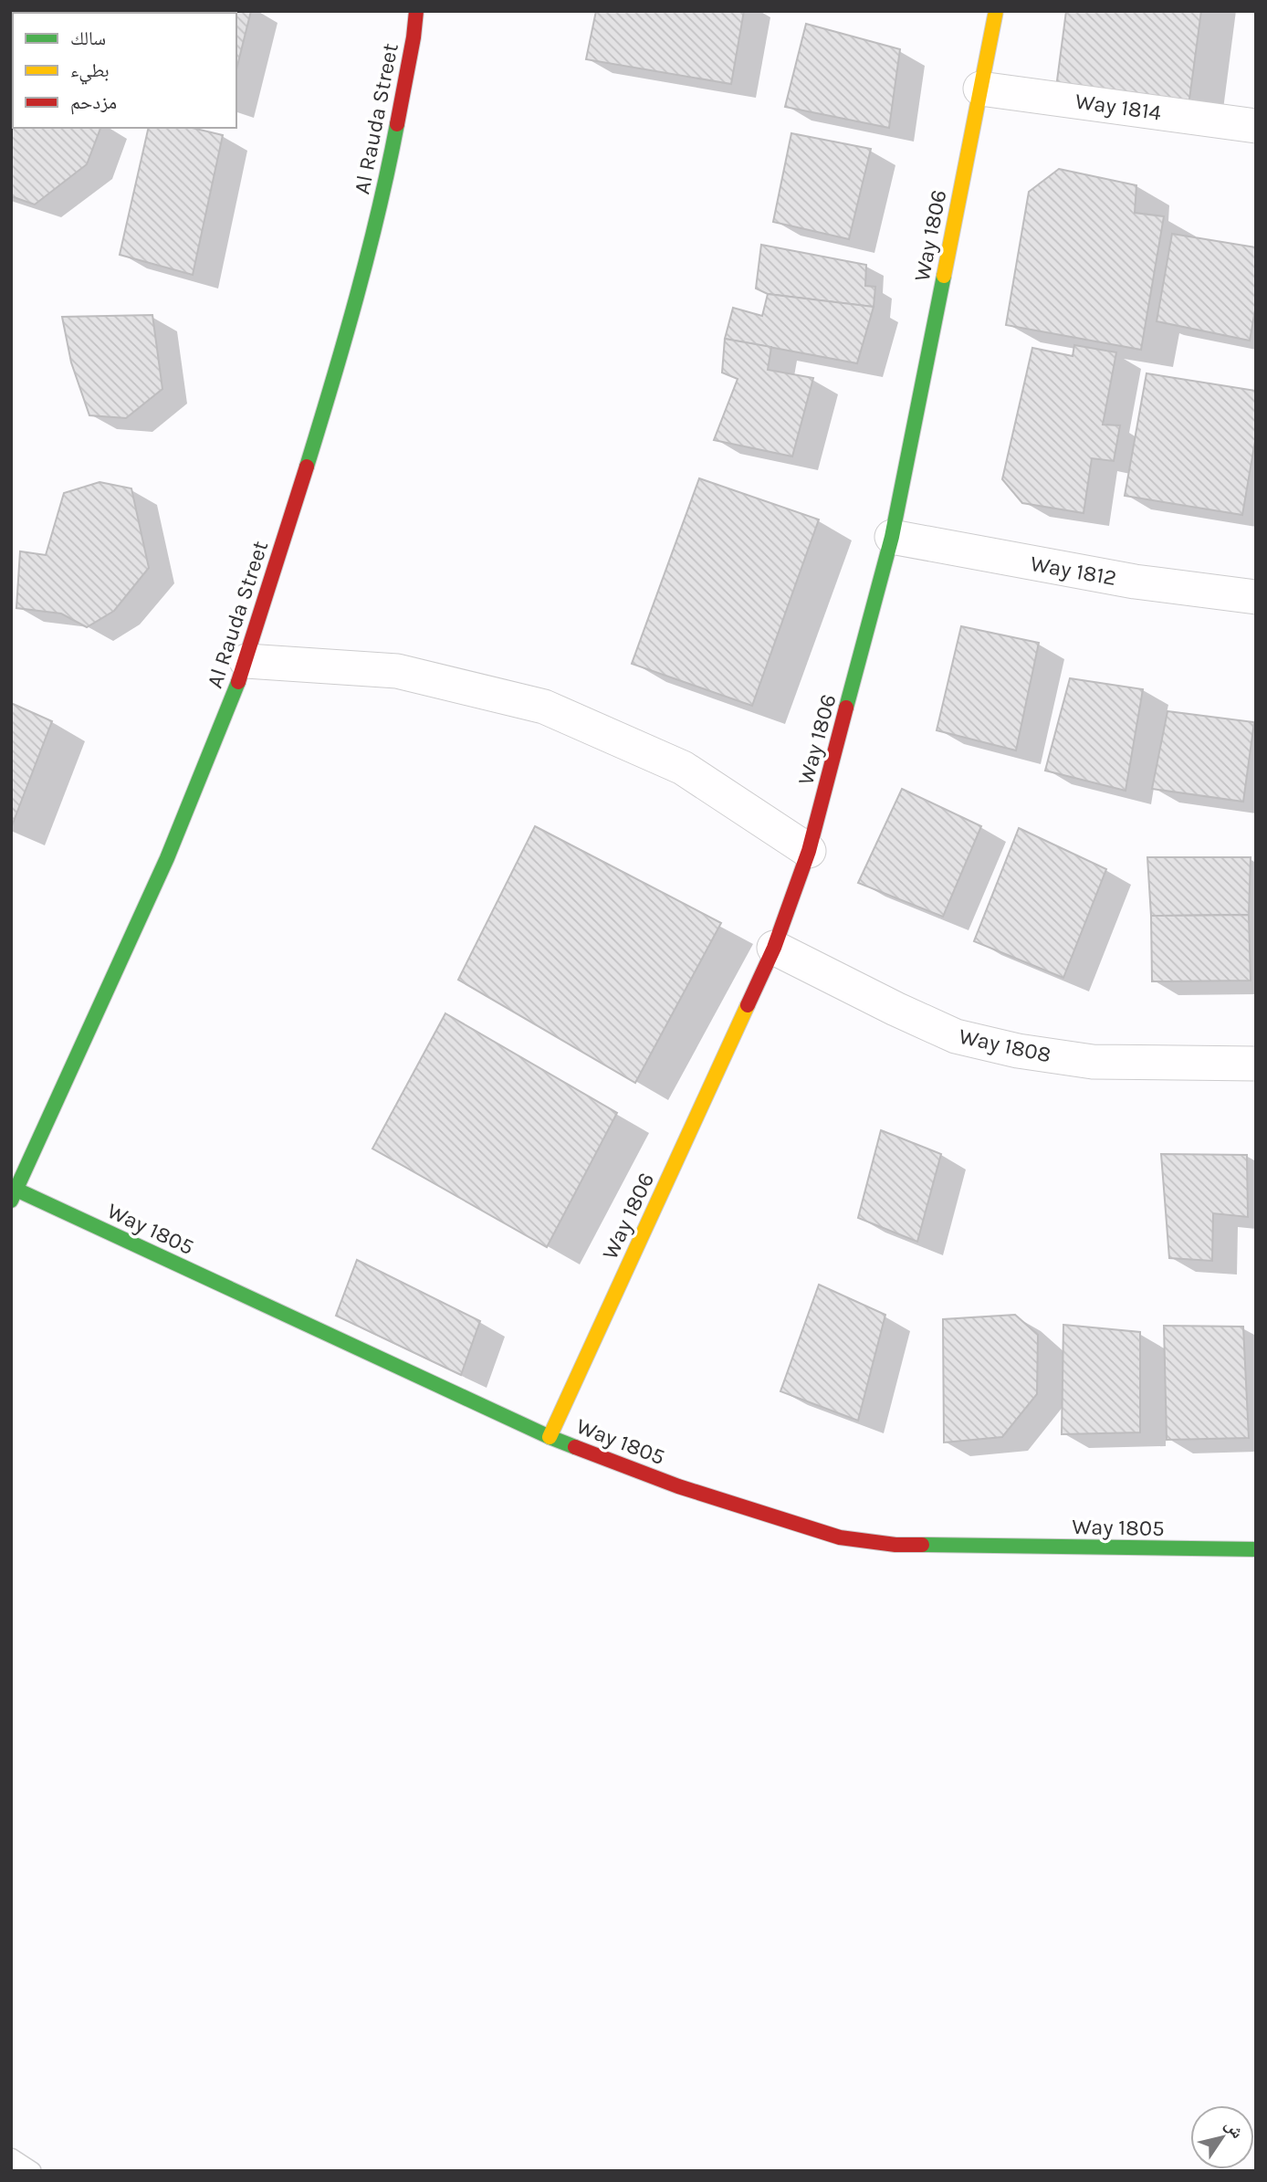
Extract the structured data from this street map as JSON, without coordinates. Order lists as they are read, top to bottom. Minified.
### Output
{"streets":{"street":["Way 1814","Al Rauda Street","Way 1806","Way 1812","Way 1808","Way 1805"]},"crossings":[["Way 1814","Way 1806"],["Al Rauda Street","Way 1805"],["Way 1806","Way 1812"],["Way 1806","Way 1808"],["Way 1806","Way 1805"]],"legend":["سالك","بطيء","مزدحم"],"north":"top right"}
